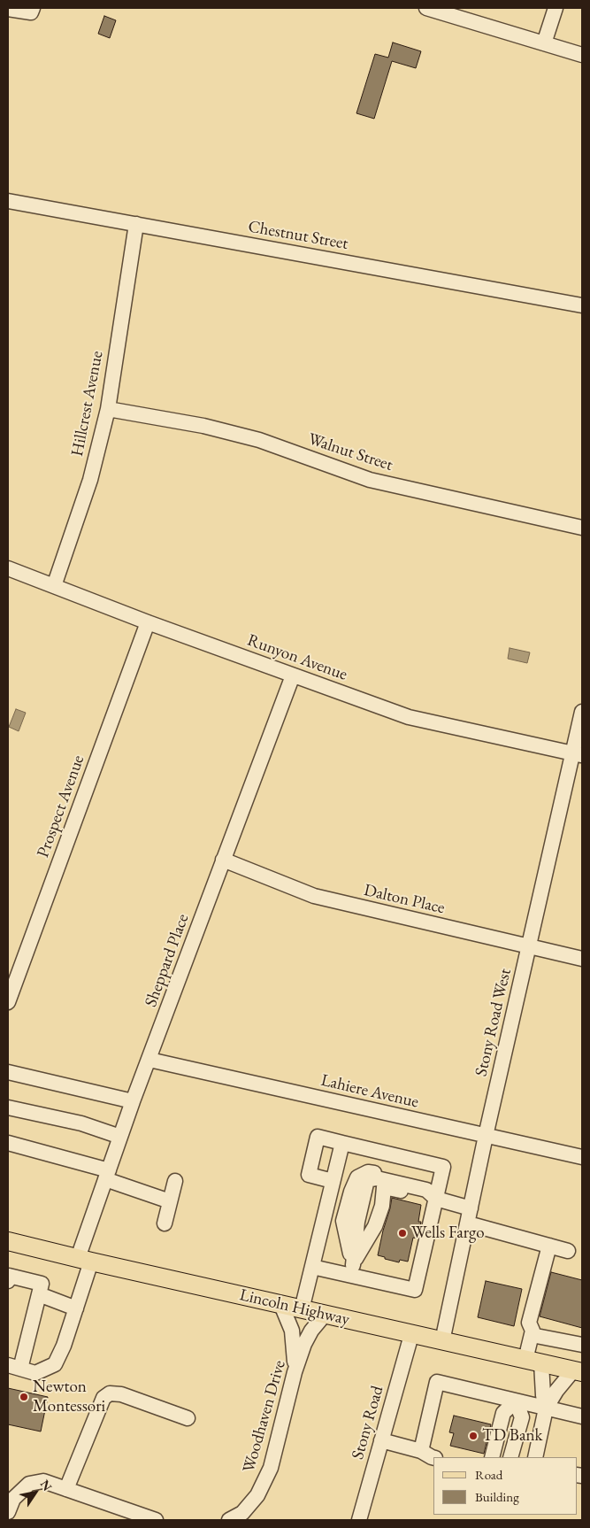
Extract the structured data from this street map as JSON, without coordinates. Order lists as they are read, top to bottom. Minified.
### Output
{"streets":{"main road":["Lincoln Highway"],"street":["Chestnut Street","Hillcrest Avenue","Walnut Street","Runyon Avenue","Prospect Avenue","Dalton Place","Sheppard Place","Stony Road West","Lahiere Avenue","Woodhaven Drive","Stony Road"]},"crossings":[["Chestnut Street","Hillcrest Avenue"],["Hillcrest Avenue","Walnut Street"],["Hillcrest Avenue","Runyon Avenue"],["Runyon Avenue","Prospect Avenue"],["Runyon Avenue","Sheppard Place"],["Runyon Avenue","Stony Road West"],["Dalton Place","Sheppard Place"],["Dalton Place","Stony Road West"],["Sheppard Place","Lahiere Avenue"],["Sheppard Place","Lincoln Highway"],["Stony Road West","Lahiere Avenue"],["Stony Road West","Lincoln Highway"],["Lincoln Highway","Woodhaven Drive"],["Lincoln Highway","Stony Road"]],"places":["Wells Fargo","Newton Montessori","TD Bank"],"legend":["Road","Building"],"north":"top right"}
